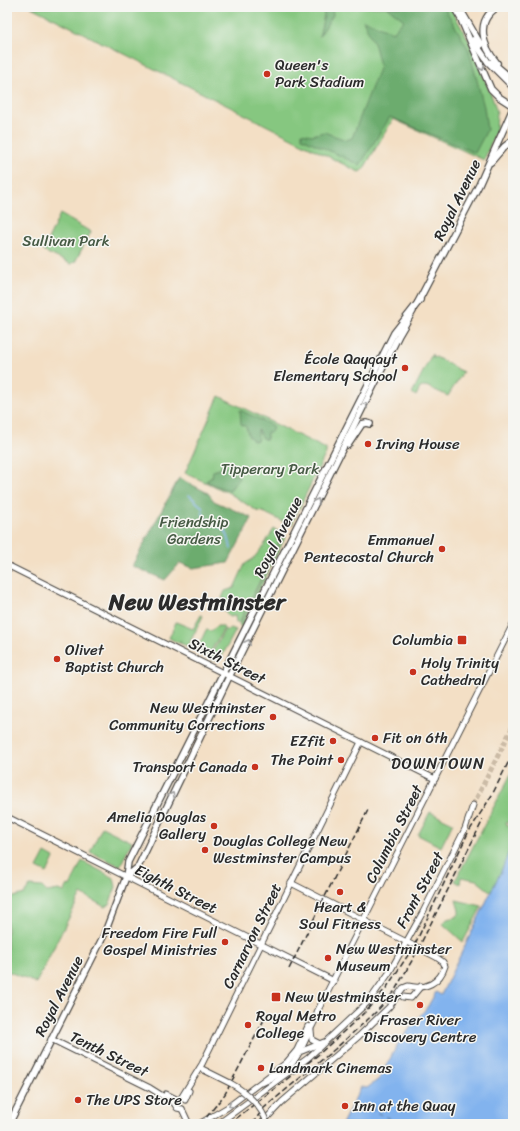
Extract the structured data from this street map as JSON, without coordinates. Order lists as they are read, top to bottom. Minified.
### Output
{"streets":{"main road":["Royal Avenue"],"street":["Sixth Street","Columbia Street","Eighth Street","Front Street","Carnarvon Street","Tenth Street"]},"crossings":[["Royal Avenue","Sixth Street"],["Royal Avenue","Eighth Street"],["Royal Avenue","Tenth Street"],["Sixth Street","Columbia Street"],["Sixth Street","Carnarvon Street"],["Columbia Street","Eighth Street"],["Eighth Street","Carnarvon Street"],["Carnarvon Street","Tenth Street"]],"districts":["New Westminster","DOWNTOWN"],"parks":["Sullivan Park","Tipperary Park","Friendship Gardens"],"places":{"other":["Queen's Park Stadium","École Qayqayt Elementary School","Irving House","Emmanuel Pentecostal Church","Olivet Baptist Church","Holy Trinity Cathedral","New Westminster Community Corrections","Fit on 6th","EZfit","The Point","Transport Canada","Amelia Douglas Gallery","Douglas College New Westminster Campus","Heart & Soul Fitness","Freedom Fire Full Gospel Ministries","New Westminster Museum","Fraser River Discovery Centre","Royal Metro College","Landmark Cinemas","The UPS Store","Inn at the Quay"],"transit":["Columbia","New Westminster"]}}
